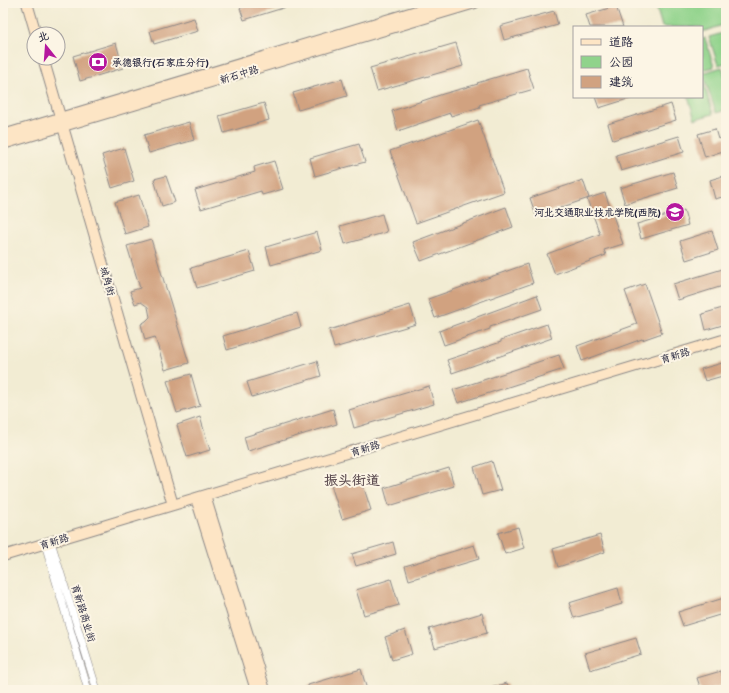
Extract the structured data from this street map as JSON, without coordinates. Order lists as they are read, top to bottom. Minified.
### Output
{"streets":{"street":["新石中路","城角街","育新路","育新路商业街"]},"crossings":[["新石中路","城角街"],["城角街","育新路"],["育新路","育新路商业街"]],"districts":["振头街道"],"places":{"bank":["承德银行(石家庄分行)"],"school or university":["河北交通职业技术学院(西院)"]},"legend":["道路","公园","建筑"],"north":"top"}
